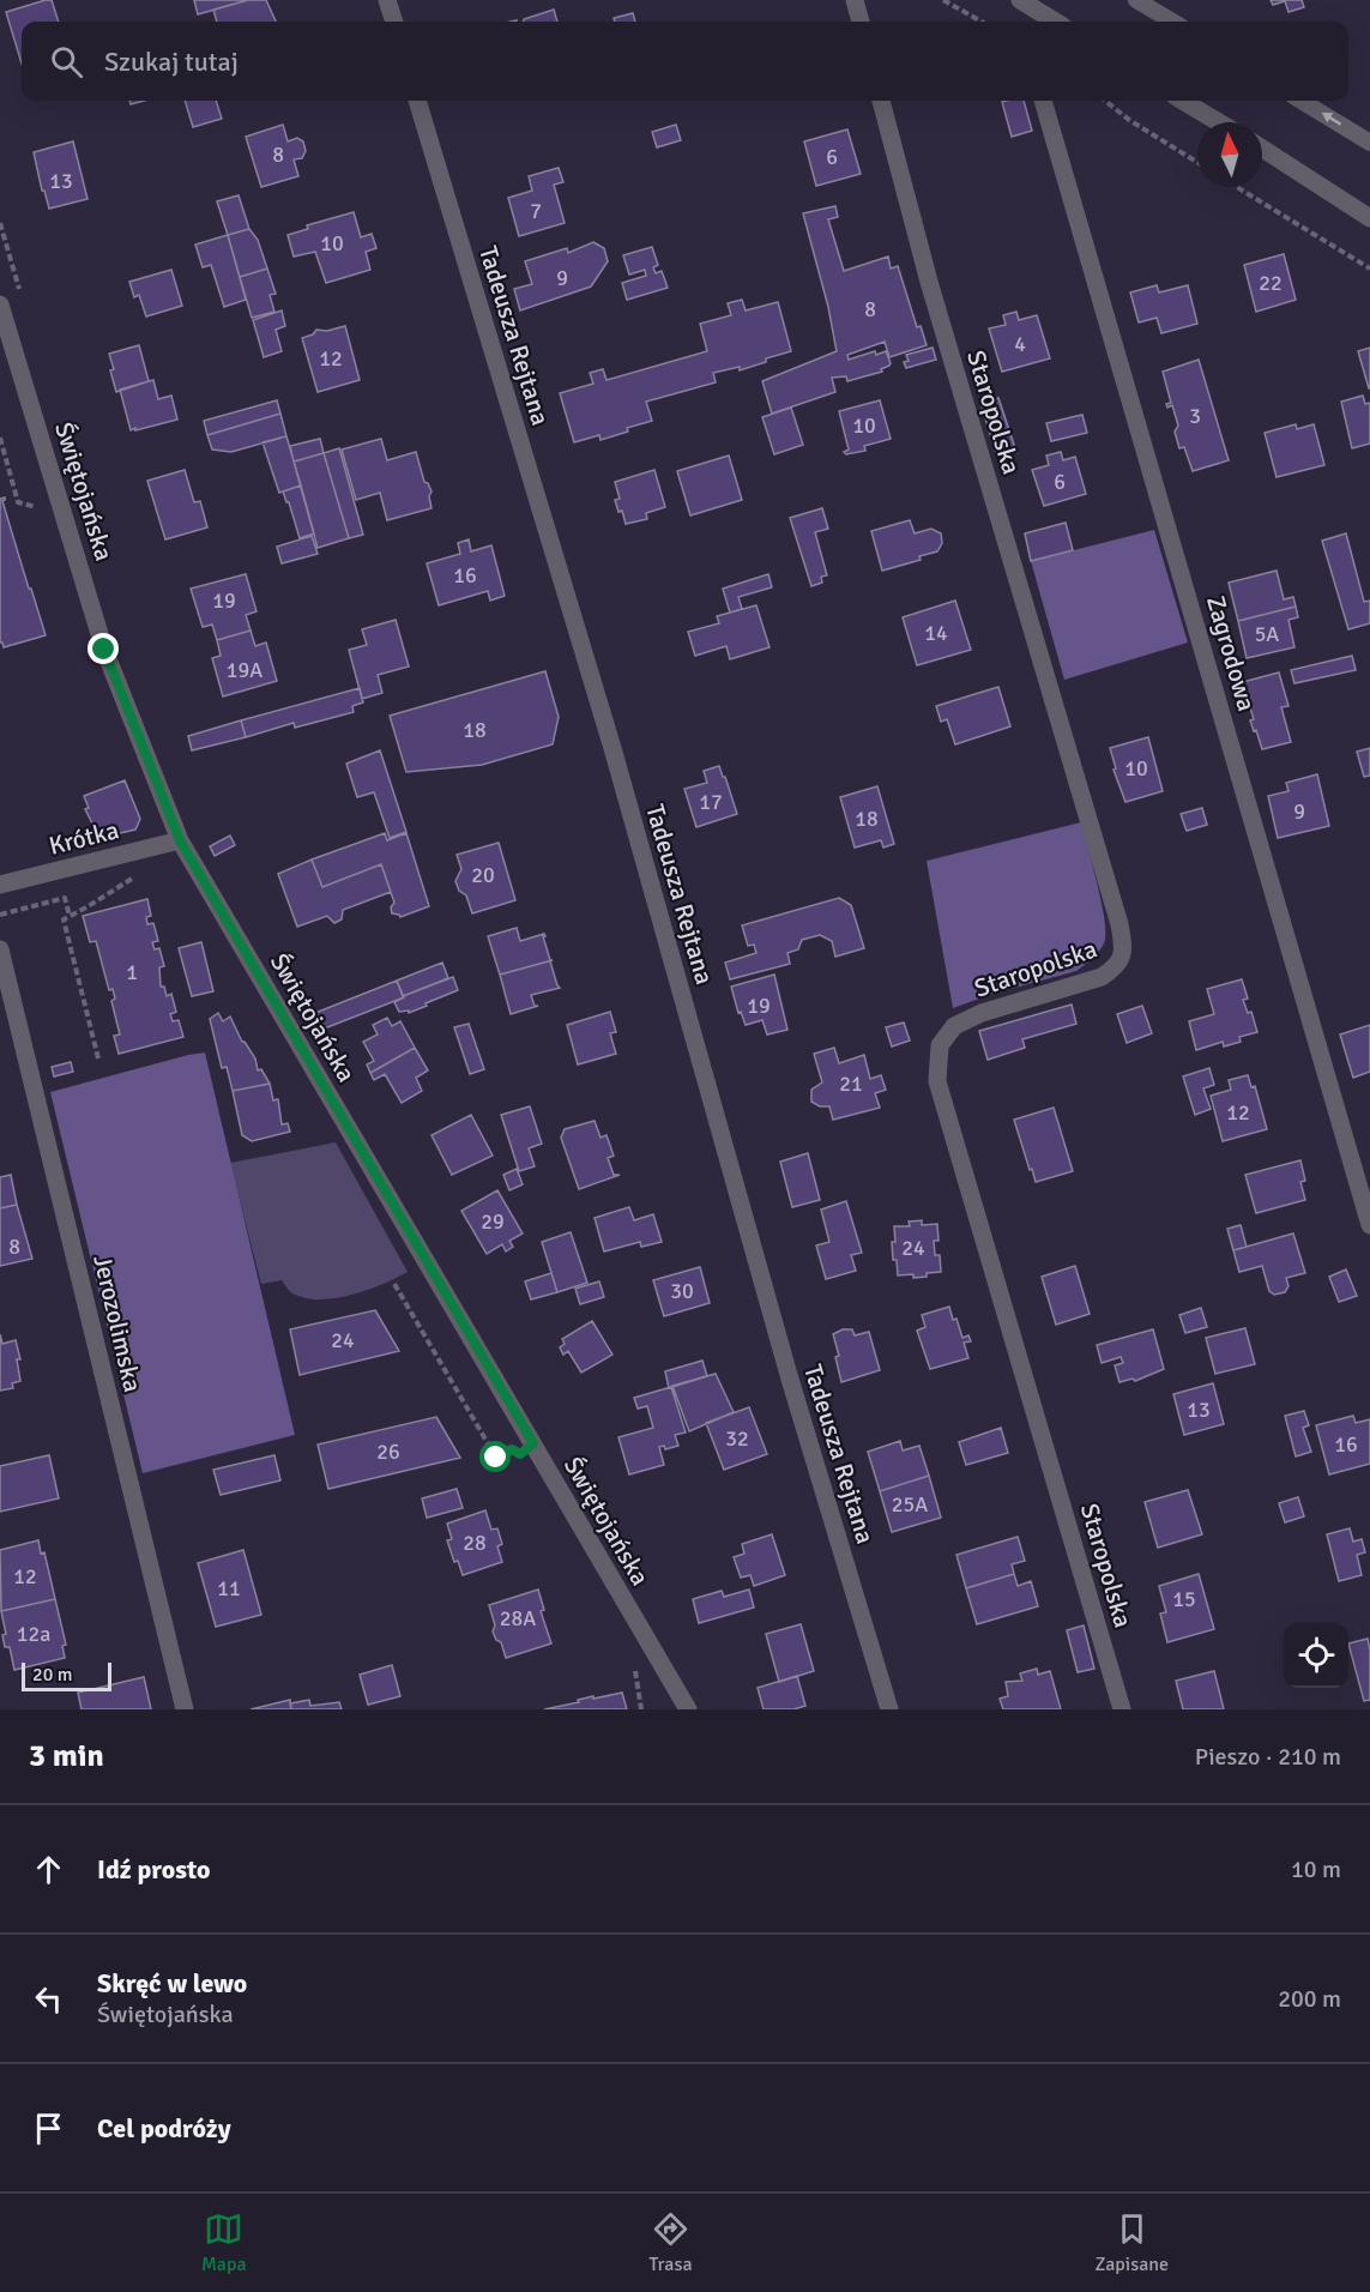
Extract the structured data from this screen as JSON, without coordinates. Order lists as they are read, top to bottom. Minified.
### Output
{"streets":{"street":["Tadeusza Rejtana","Staropolska","Świętojańska","Zagrodowa","Krótka","Jerozolimska"]},"crossings":[["Świętojańska","Krótka"]],"house_numbers":["8","6","13","7","10","9","22","8","4","12","3","10","6","16","19","14","5A","19A","18","10","17","9","18","20","1","19","21","12","29","8","24","30","24","13","32","16","26","25A","28","12","11","15","28A","12a"],"scale_bar":"20 m","north":"top","page":{"search":"Szukaj tutaj","scale":"20 m","heading":["3 min","Pieszo · 210 m"],"list":[["Idź prosto","10 m"],["Skręć w lewo","Świętojańska","200 m"],"Cel podróży"],"nav":["Mapa","Trasa","Zapisane"]}}
